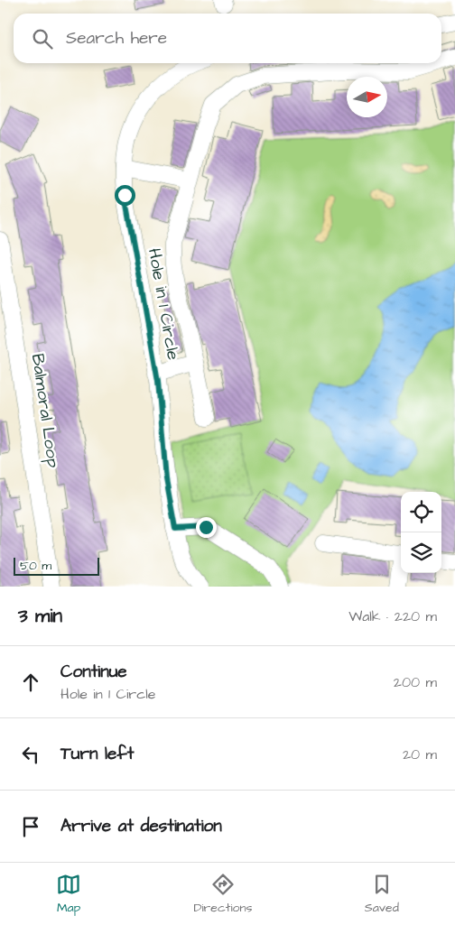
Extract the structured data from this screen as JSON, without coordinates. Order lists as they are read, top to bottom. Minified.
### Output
{"streets":{"street":["Hole in 1 Circle","Balmoral Loop"]},"scale_bar":"50 m","north":"right","page":{"search":"Search here","scale":"50 m","heading":["3 min","Walk · 220 m"],"list":[["Continue","Hole in 1 Circle","200 m"],["Turn left","20 m"],"Arrive at destination"],"nav":["Map","Directions","Saved"]}}
